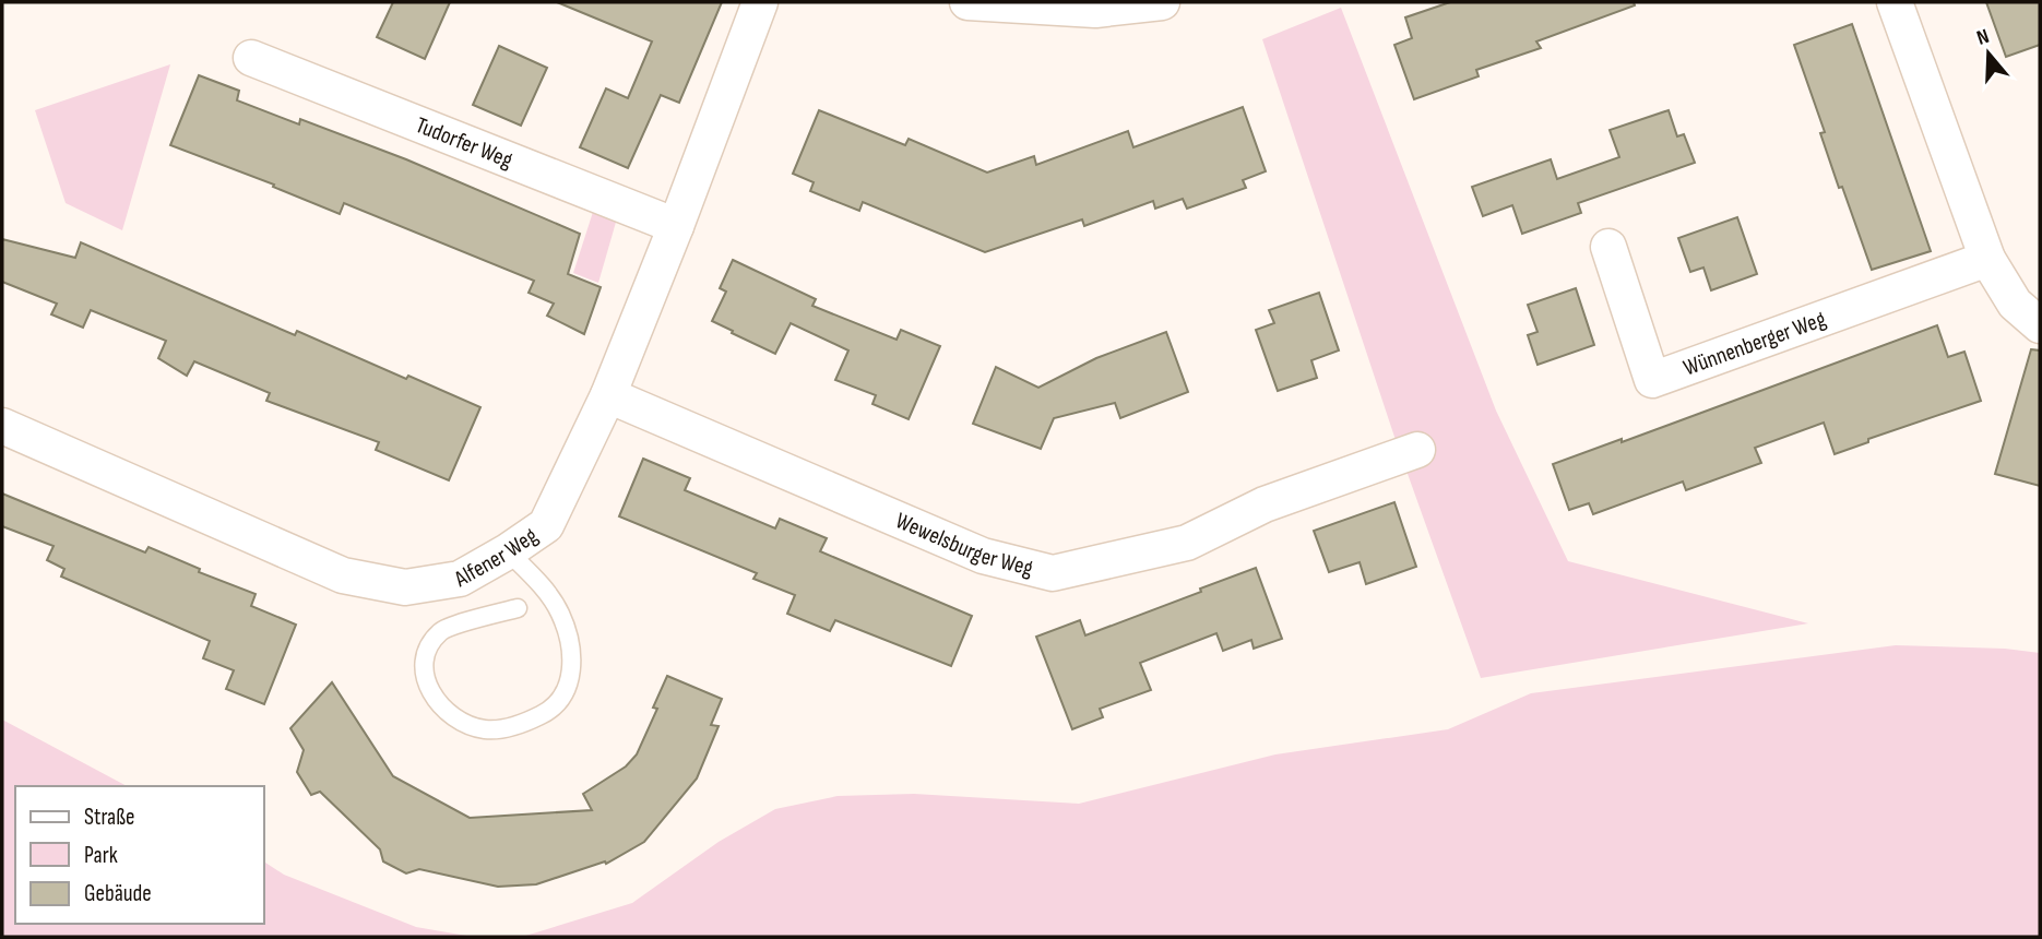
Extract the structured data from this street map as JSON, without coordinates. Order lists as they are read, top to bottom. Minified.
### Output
{"streets":{"street":["Tudorfer Weg","Wünnenberger Weg","Wewelsburger Weg","Alfener Weg"]},"crossings":[["Tudorfer Weg","Alfener Weg"],["Wewelsburger Weg","Alfener Weg"]],"legend":["Straße","Park","Gebäude"],"north":"top"}
